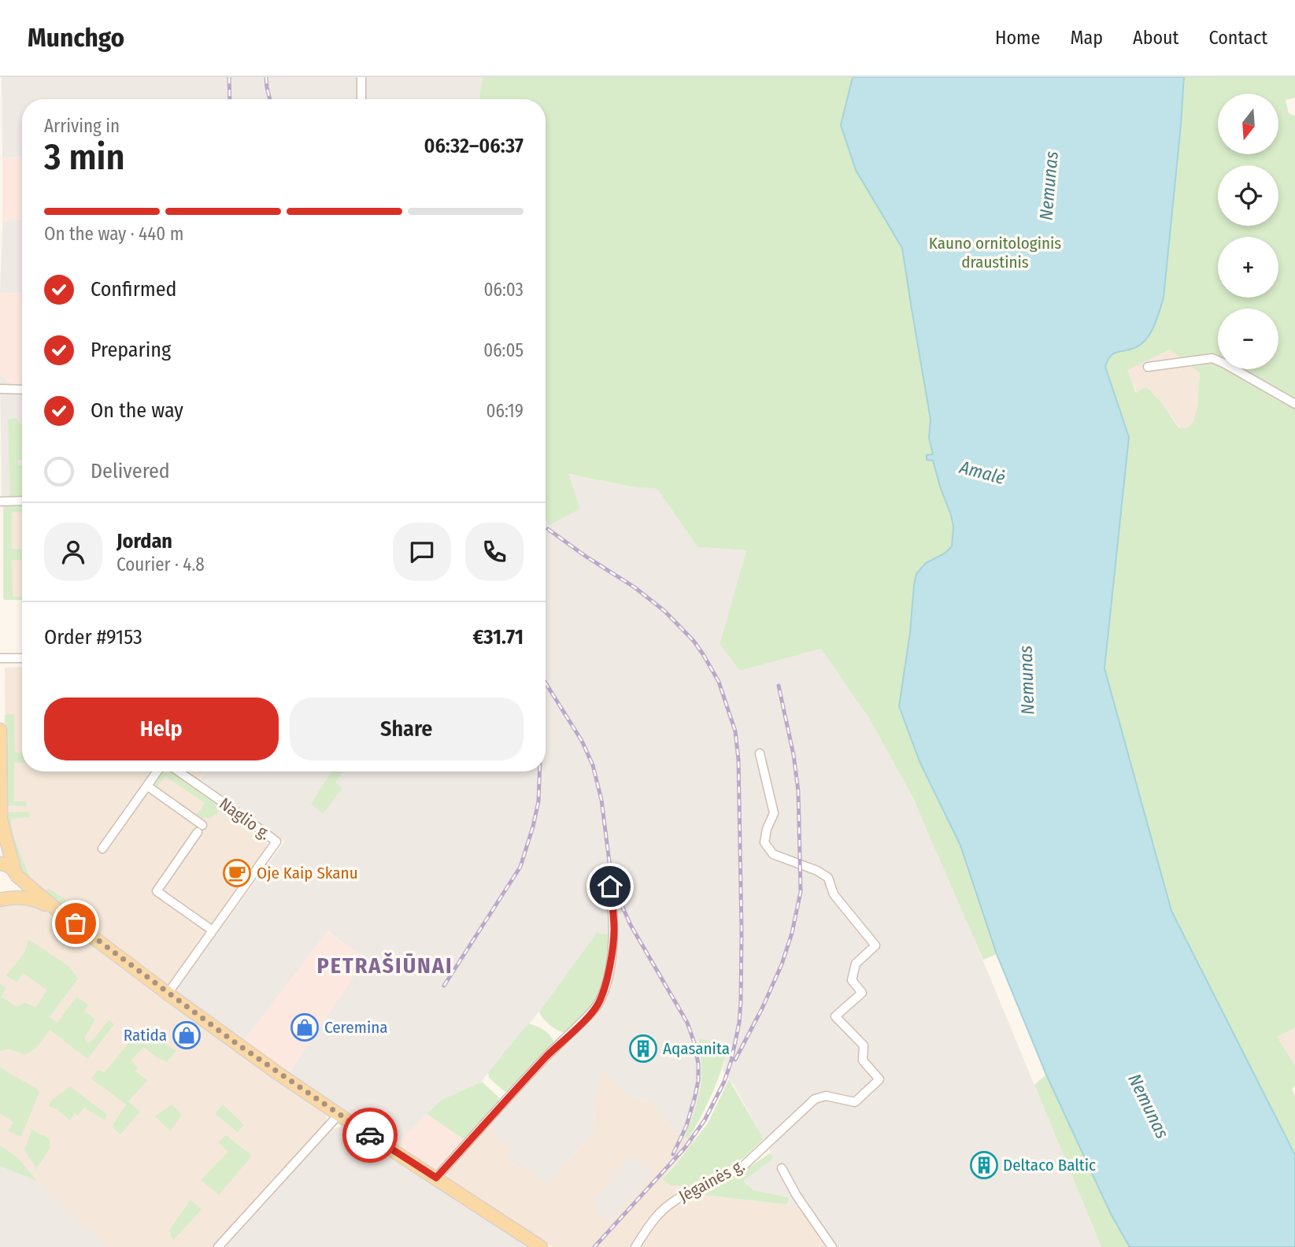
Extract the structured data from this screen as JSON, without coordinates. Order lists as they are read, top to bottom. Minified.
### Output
{"streets":{"street":["Naglio g.","Jėgainės g."]},"districts":["PETRAŠIŪNAI"],"water":["Nemunas","Amalė"],"parks":["Kauno ornitologinis draustinis"],"places":{"cafe":["Oje Kaip Skanu"],"shop":["Ceremina","Ratida"],"building":["Aqasanita","Deltaco Baltic"]},"north":"bottom","page":{"header":"Munchgo","nav":["Home","Map","About","Contact"],"map_buttons":["+","−"],"heading":["3 min","Arriving in","06:32–06:37"],"panel":["Jordan","Courier · 4.8","Order #9153","€31.71"],"bar":"On the way · 440 m","list":[["Confirmed","06:03"],["Preparing","06:05"],["On the way","06:19"],"Delivered"],"buttons":["Help","Share"]}}
